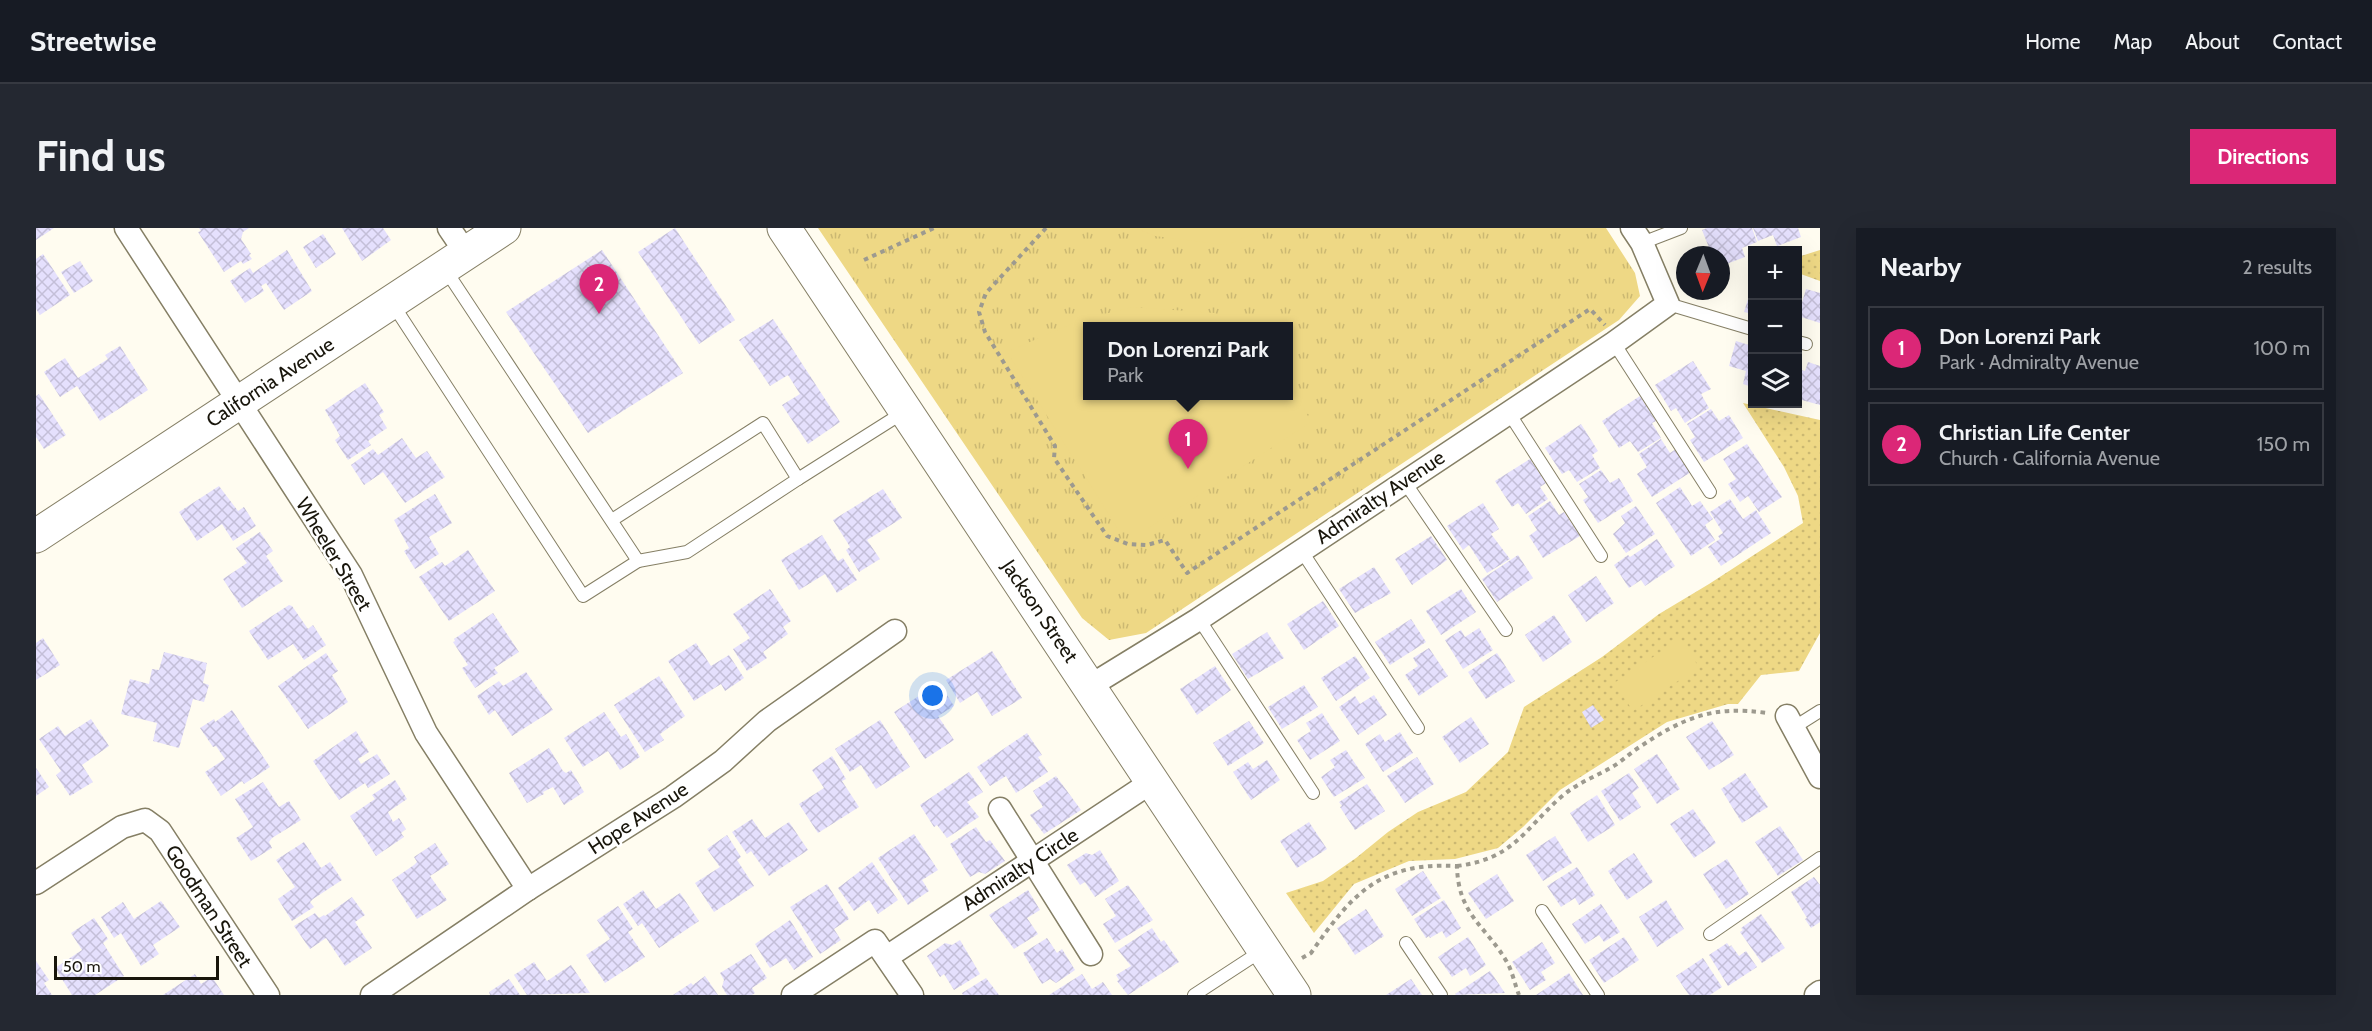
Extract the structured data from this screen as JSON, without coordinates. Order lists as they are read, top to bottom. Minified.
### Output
{"streets":{"main road":["California Avenue","Jackson Street"],"street":["Admiralty Avenue","Wheeler Street","Hope Avenue","Admiralty Circle","Goodman Street"]},"crossings":[["California Avenue","Wheeler Street"],["Admiralty Avenue","Jackson Street"],["Wheeler Street","Hope Avenue"],["Jackson Street","Admiralty Circle"]],"scale_bar":"50 m","north":"bottom","page":{"header":"Streetwise","nav":["Home","Map","About","Contact"],"buttons":"Directions","title":"Find us","heading":["Nearby","2 results"],"map_buttons":["+","−"],"pins":["2","1"],"list":[{"mark":"1","name":"Don Lorenzi Park","note":"Park · Admiralty Avenue","value":"100 m"},{"mark":"2","name":"Christian Life Center","note":"Church · California Avenue","value":"150 m"}],"popup":["Don Lorenzi Park","Park"],"scale":"50 m"}}
